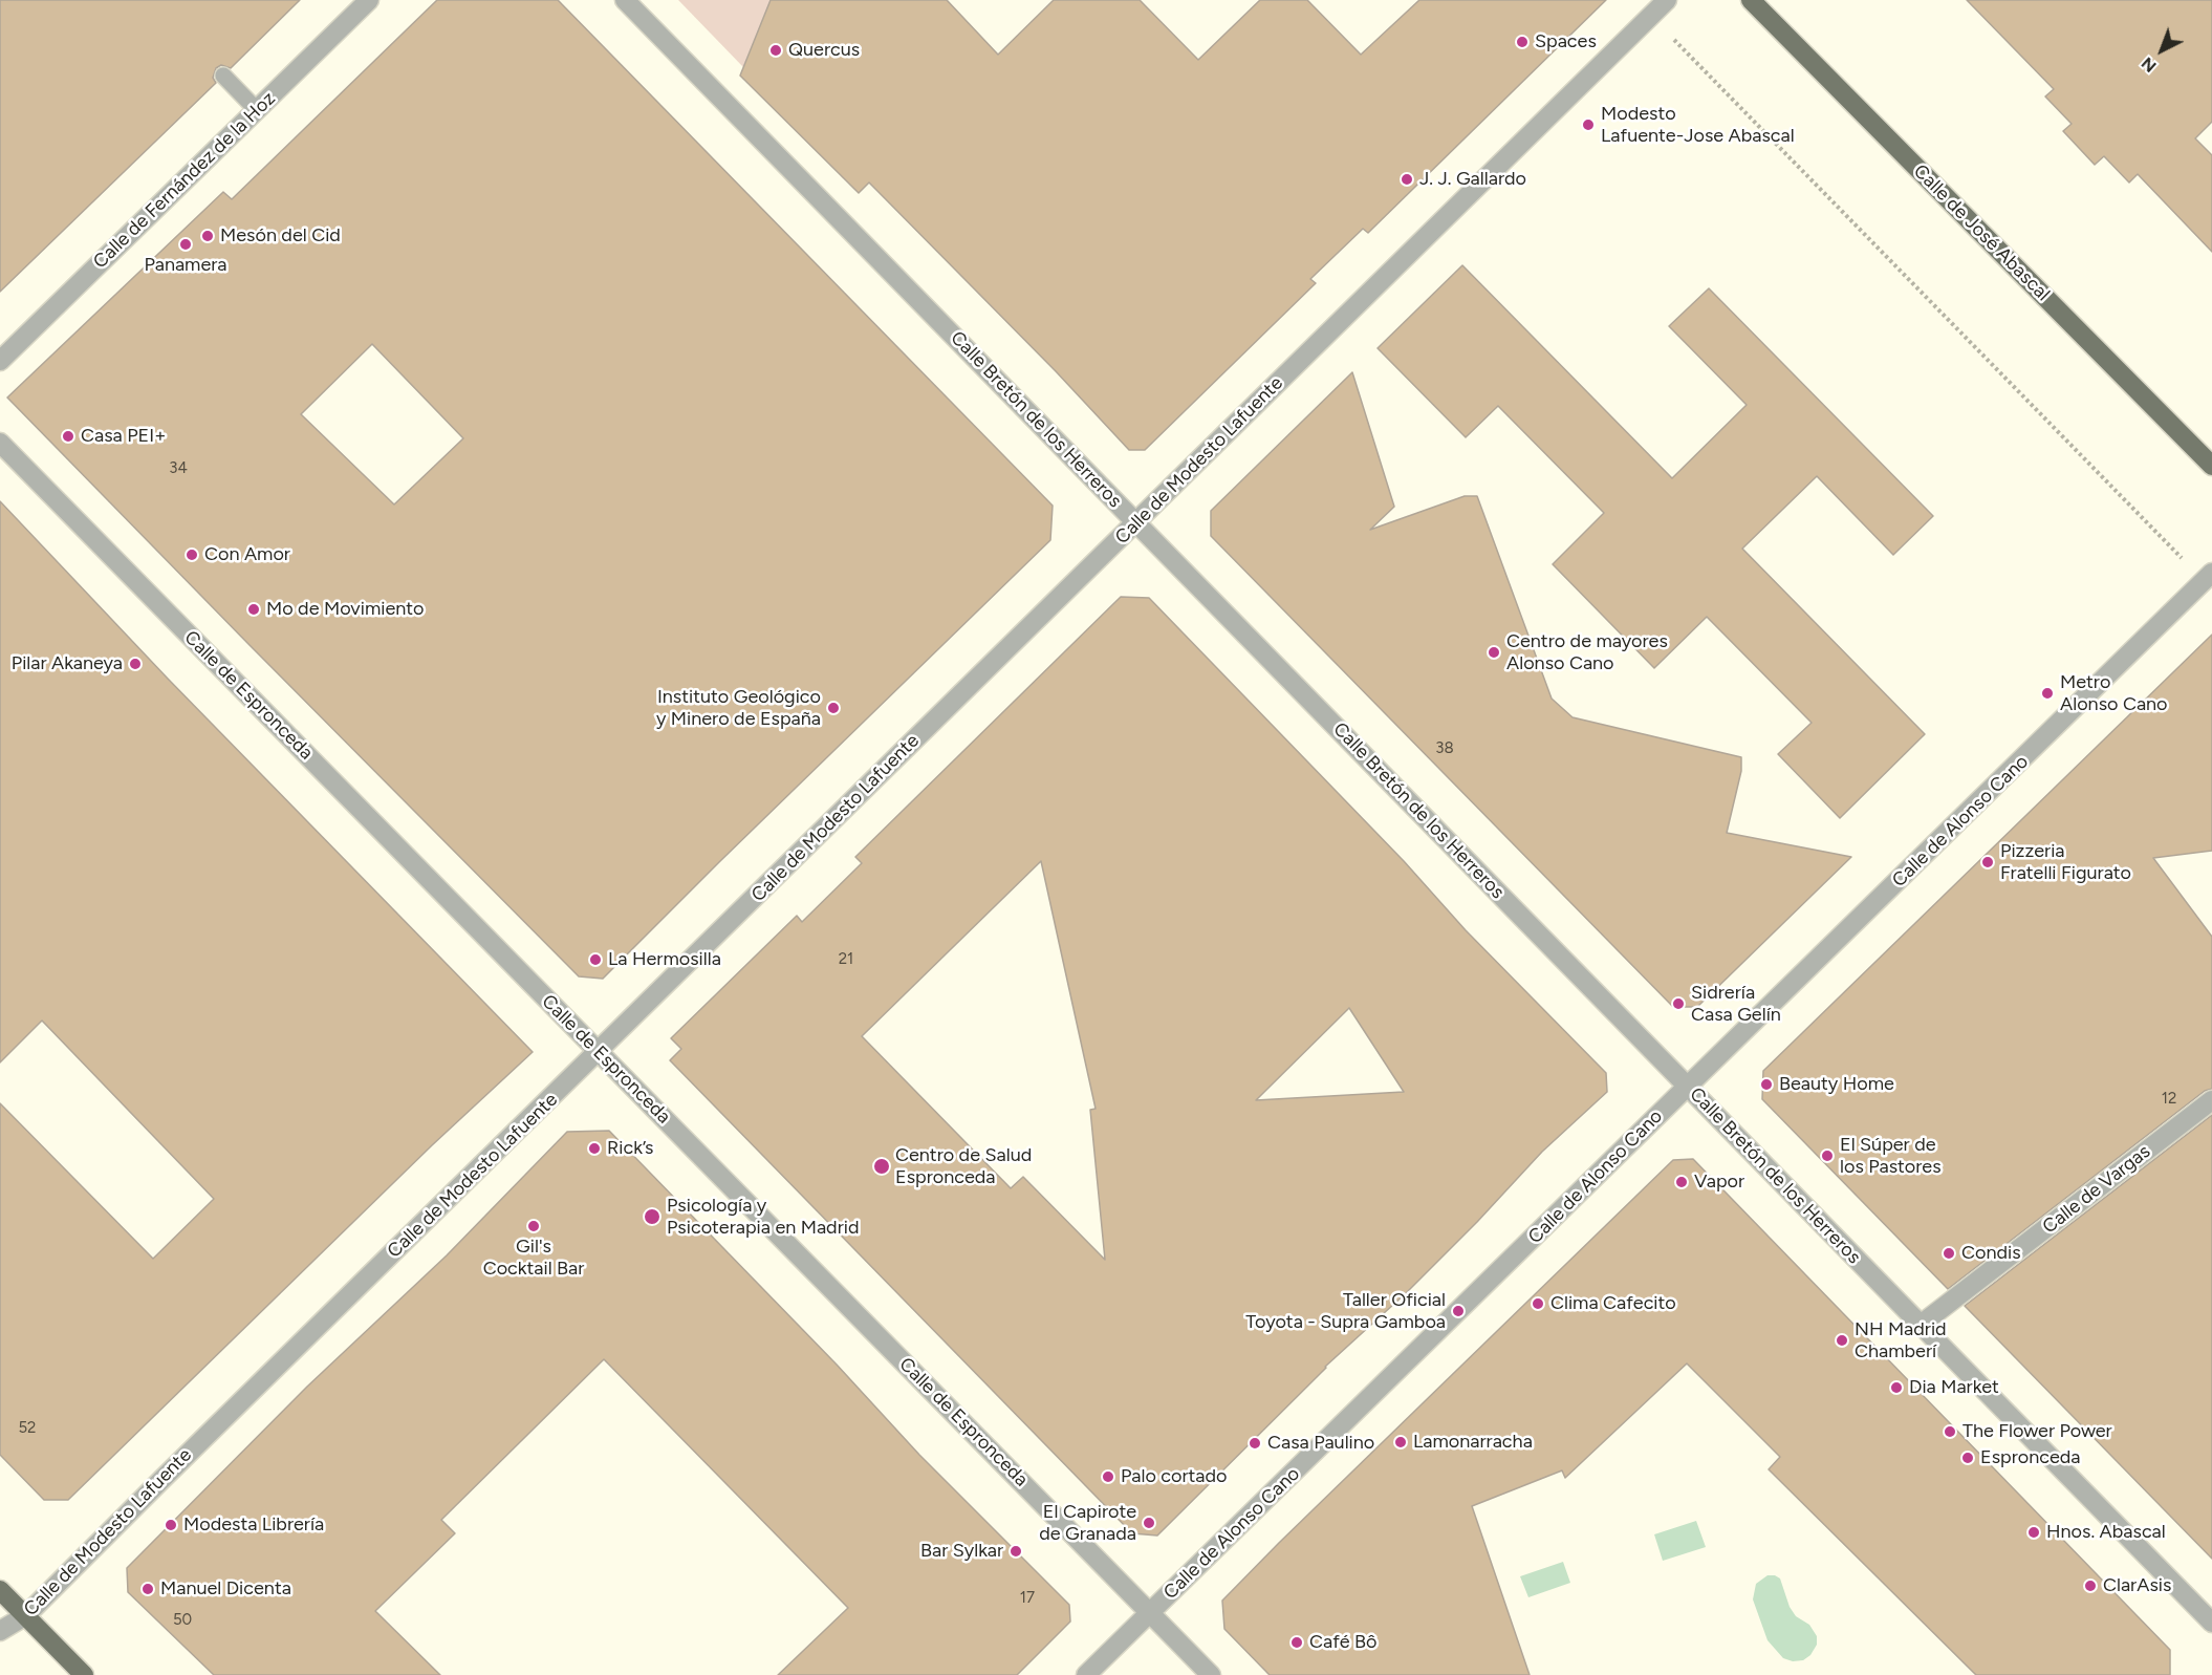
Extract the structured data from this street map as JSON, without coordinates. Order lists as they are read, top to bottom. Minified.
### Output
{"streets":{"main road":["Calle de José Abascal"],"street":["Calle de Fernández de la Hoz","Calle Bretón de los Herreros","Calle de Modesto Lafuente","Calle de Espronceda","Calle de Alonso Cano","Calle de Vargas"]},"crossings":[["Calle Bretón de los Herreros","Calle de Modesto Lafuente"],["Calle Bretón de los Herreros","Calle de Alonso Cano"],["Calle Bretón de los Herreros","Calle de Vargas"],["Calle de Modesto Lafuente","Calle de Espronceda"],["Calle de Espronceda","Calle de Alonso Cano"]],"places":["Spaces","Quercus","Modesto Lafuente-Jose Abascal","J. J. Gallardo","Mesón del Cid","Panamera","Casa PEI+","Con Amor","Mo de Movimiento","Centro de mayores Alonso Cano","Pilar Akaneya","Metro Alonso Cano","Instituto Geológico y Minero de España","Pizzeria Fratelli Figurato","La Hermosilla","Sidrería Casa Gelín","Beauty Home","Rick’s","El Súper de los Pastores","Centro de Salud Espronceda","Vapor","Psicología y Psicoterapia en Madrid","Gil's Cocktail Bar","Condis","Clima Cafecito","Taller Oficial Toyota - Supra Gamboa","NH Madrid Chamberí","Dia Market","The Flower Power","Lamonarracha","Casa Paulino","Espronceda","Palo cortado","El Capirote de Granada","Modesta Librería","Hnos. Abascal","Bar Sylkar","ClarAsis","Manuel Dicenta","Café Bô"],"house_numbers":["34","38","21","12","52","17","50"],"north":"bottom left"}
